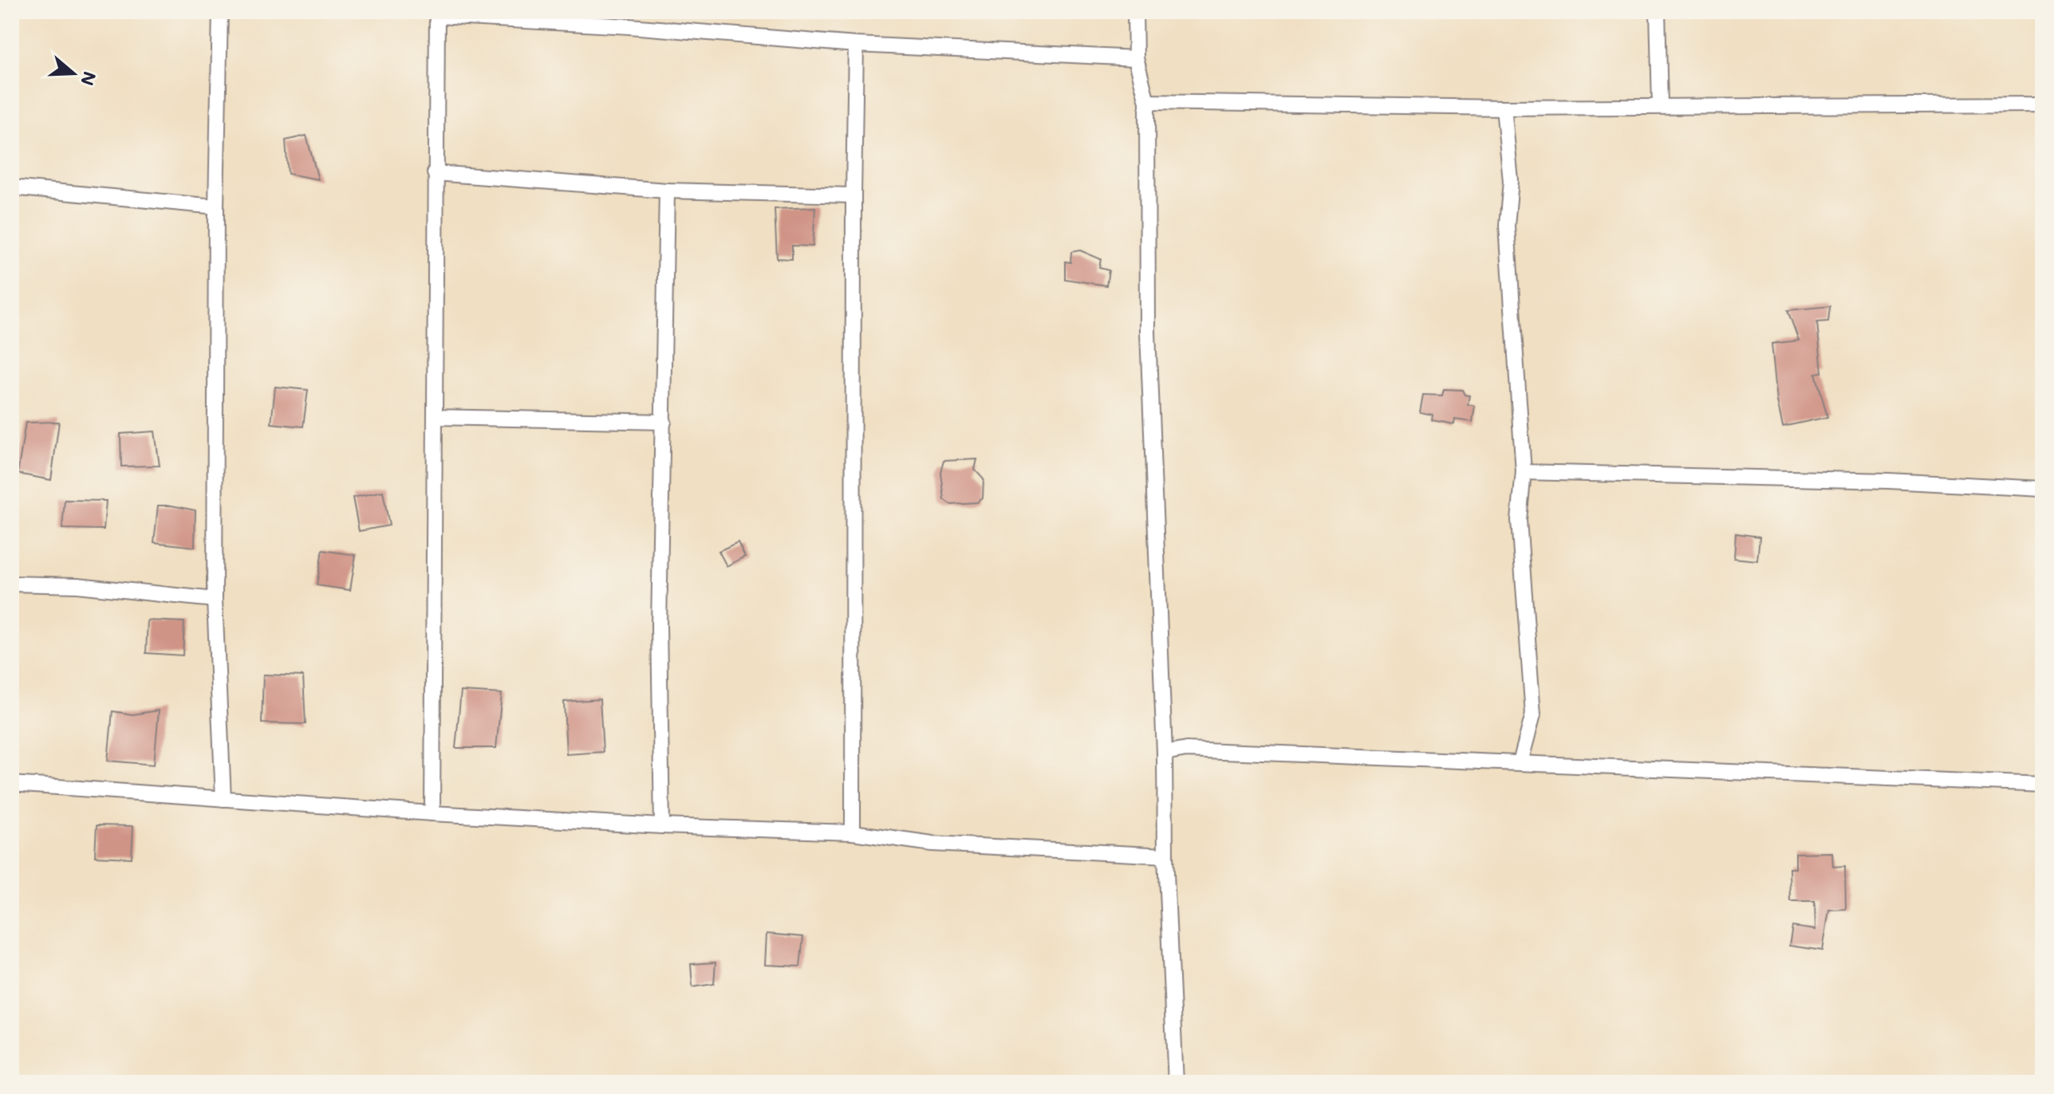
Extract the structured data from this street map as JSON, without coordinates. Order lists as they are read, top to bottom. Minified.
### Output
{"north":"right"}
